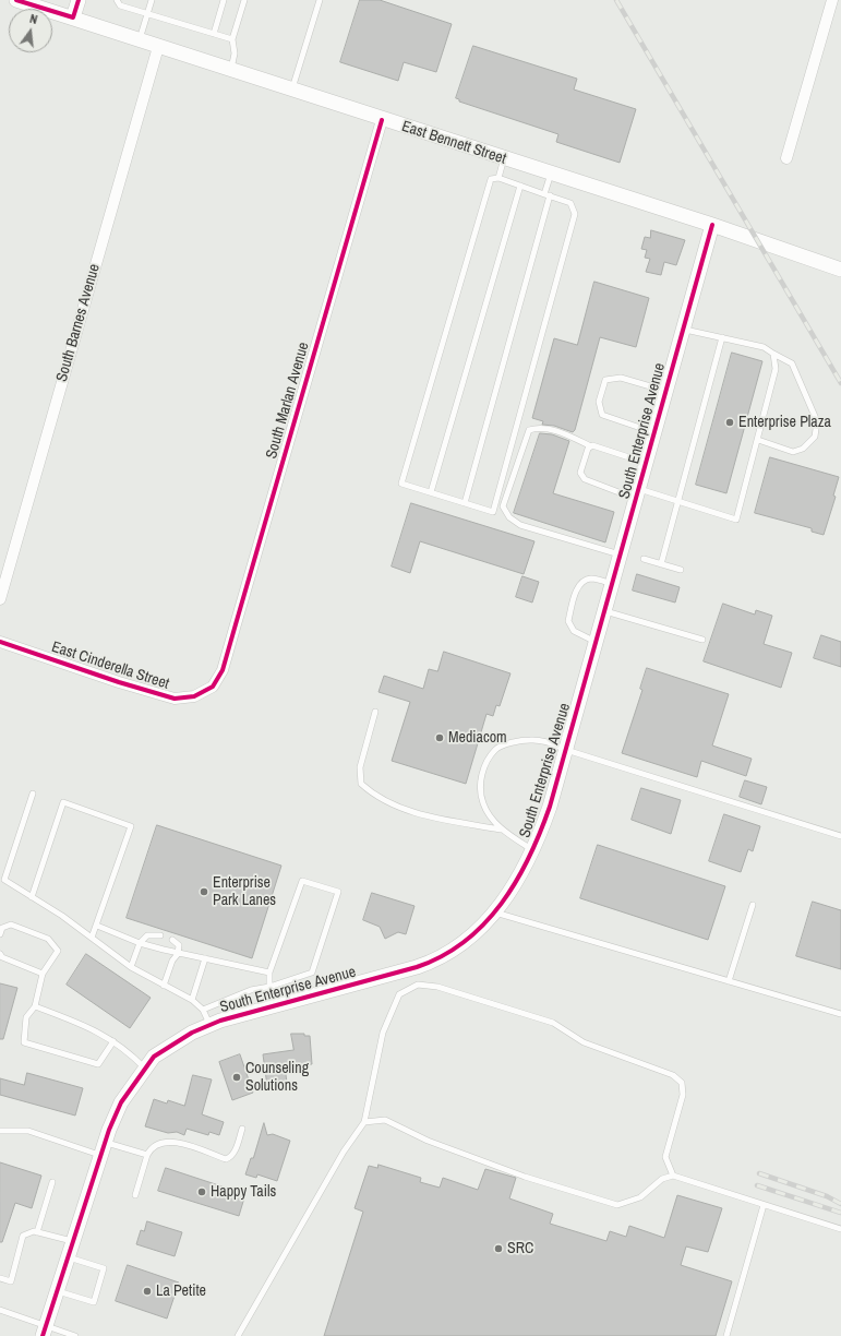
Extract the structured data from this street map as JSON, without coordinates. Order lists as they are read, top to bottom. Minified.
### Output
{"streets":{"street":["East Bennett Street","South Barnes Avenue","South Marlan Avenue","South Enterprise Avenue","East Cinderella Street"]},"crossings":[["East Bennett Street","South Barnes Avenue"],["East Bennett Street","South Marlan Avenue"],["East Bennett Street","South Enterprise Avenue"],["South Marlan Avenue","East Cinderella Street"]],"places":["Enterprise Plaza","Mediacom","Enterprise Park Lanes","Counseling Solutions","Happy Tails","SRC","La Petite"],"north":"top"}
